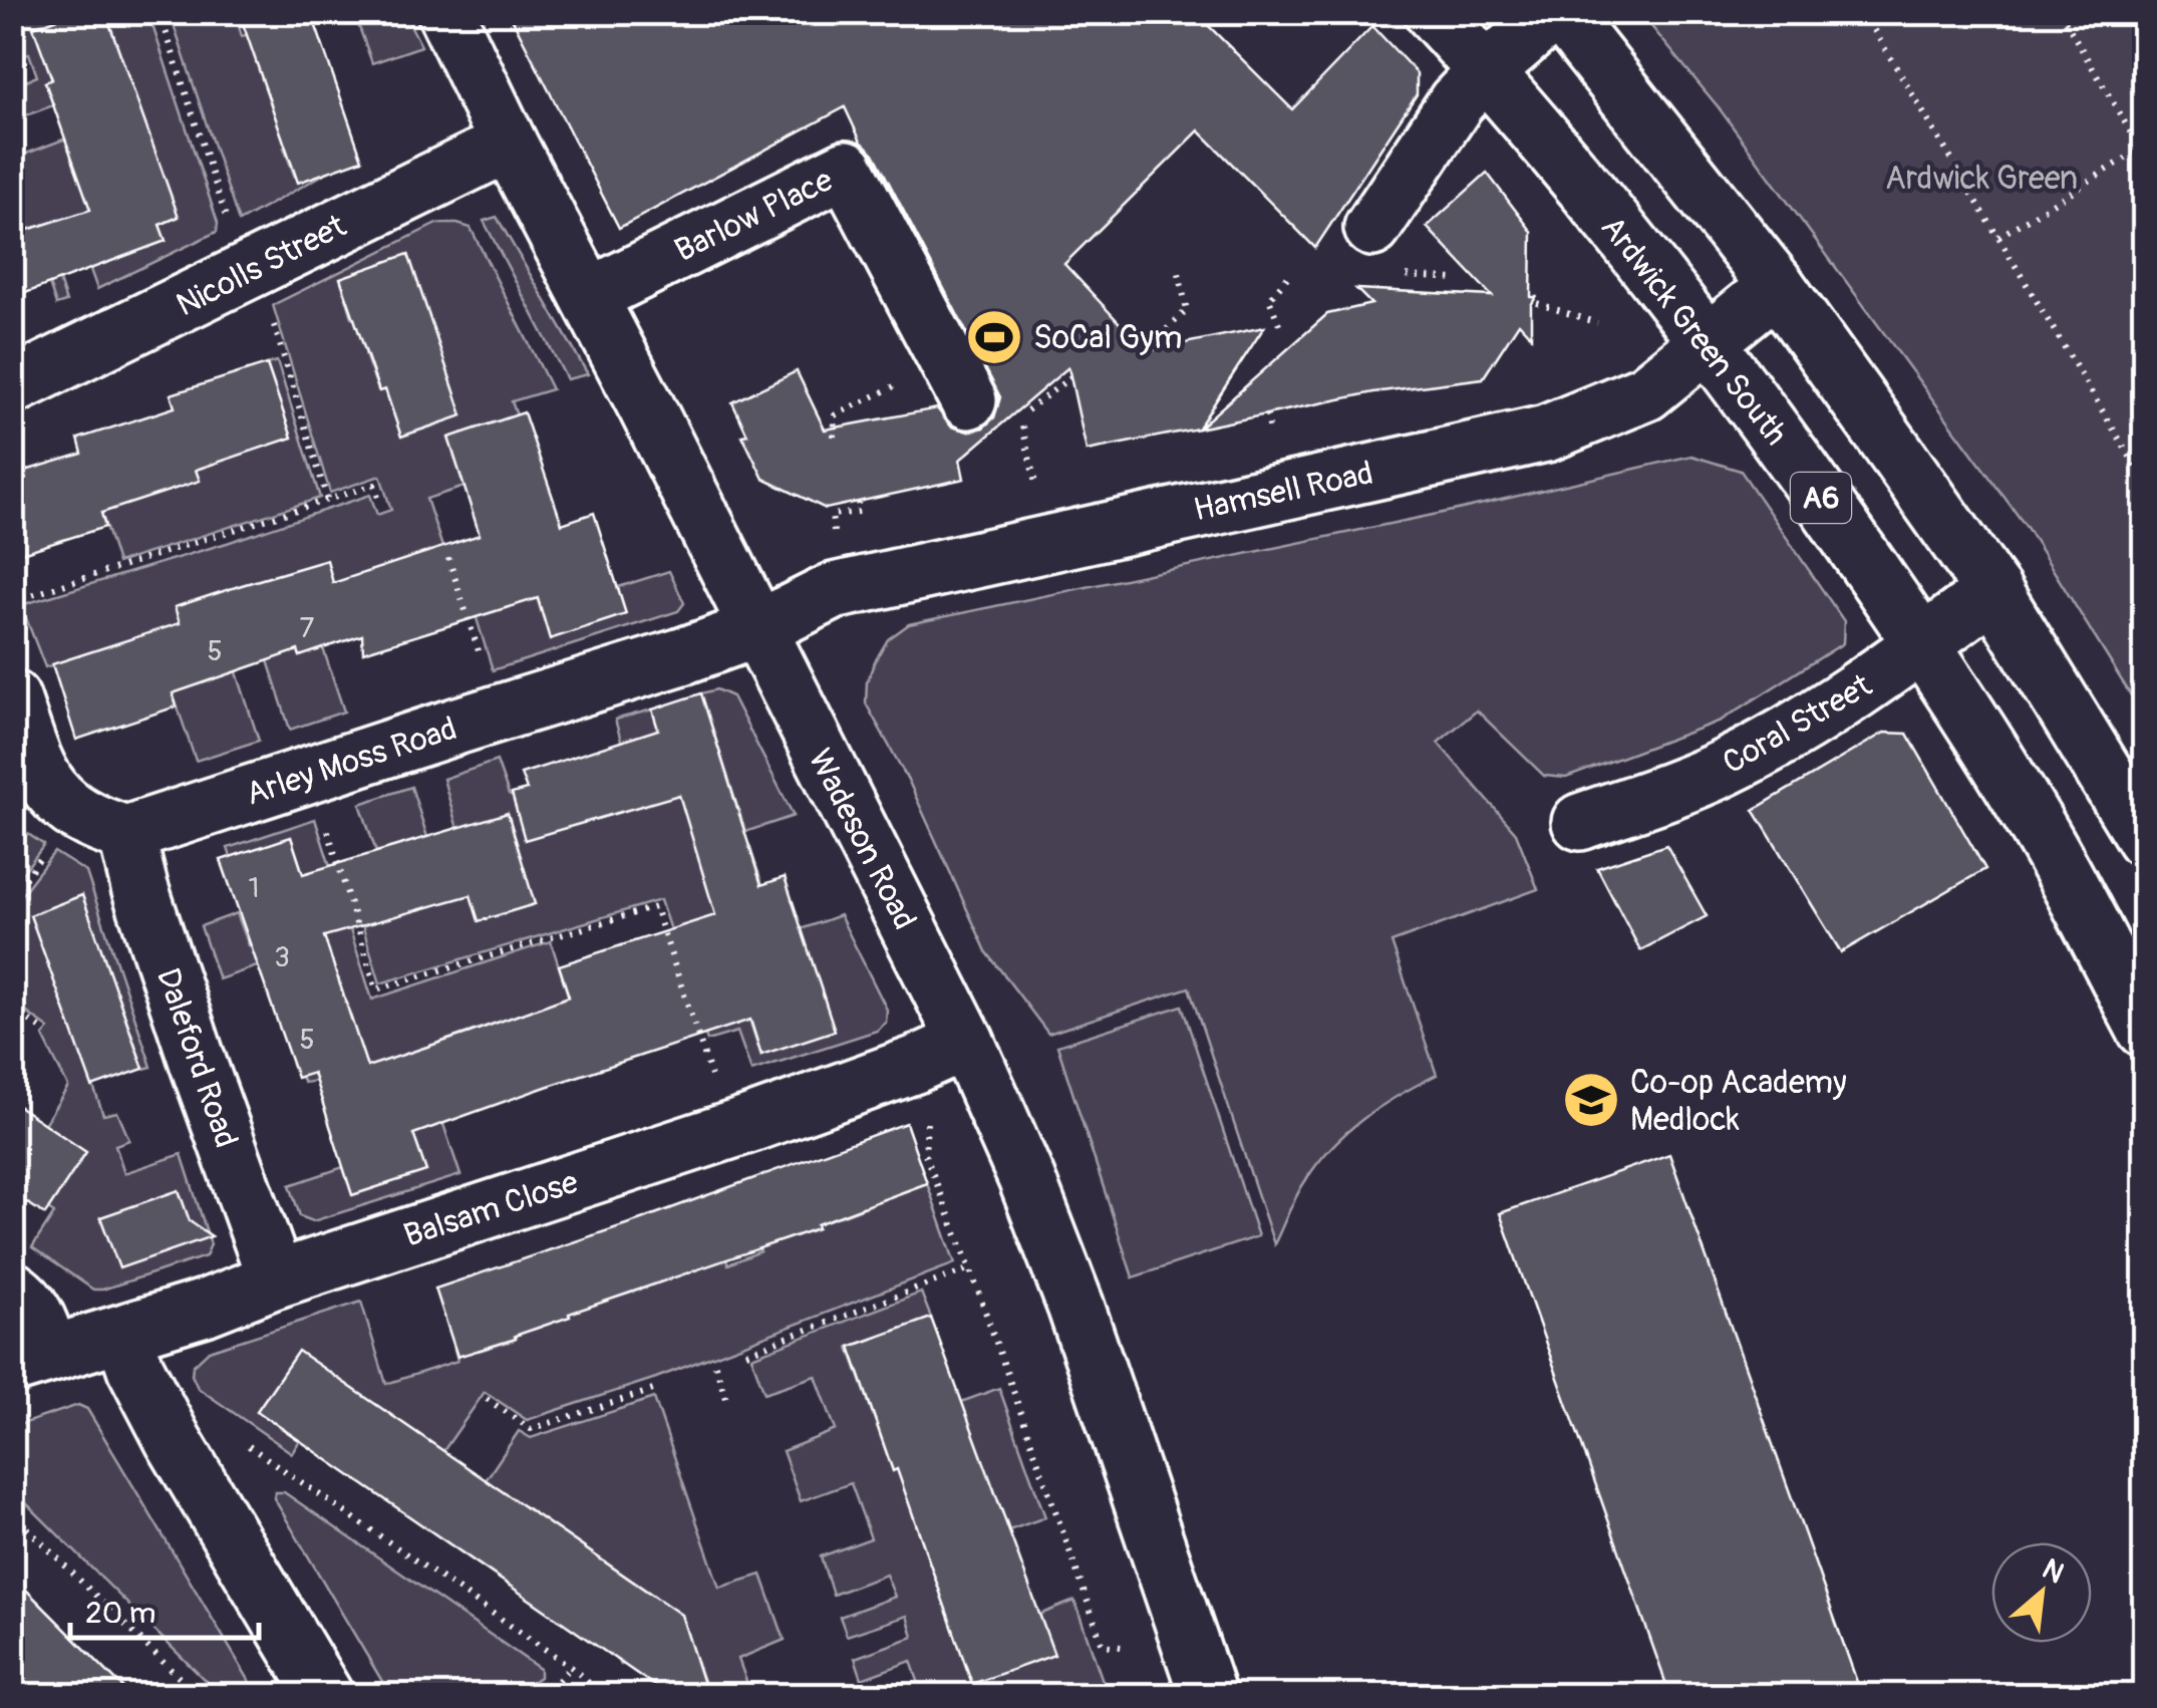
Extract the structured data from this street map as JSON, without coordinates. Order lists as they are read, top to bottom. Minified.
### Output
{"streets":{"main road":["Barlow Place","Nicolls Street","Ardwick Green South","Hamsell Road","A6","Coral Street","Arley Moss Road","Wadeson Road","Daleford Road","Balsam Close"]},"crossings":[["Barlow Place","Wadeson Road"],["Nicolls Street","Wadeson Road"],["Ardwick Green South","Hamsell Road"],["Ardwick Green South","Coral Street"],["Hamsell Road","A6"],["Hamsell Road","Arley Moss Road"],["Hamsell Road","Wadeson Road"],["A6","Coral Street"],["Arley Moss Road","Wadeson Road"],["Arley Moss Road","Daleford Road"],["Wadeson Road","Balsam Close"],["Daleford Road","Balsam Close"]],"parks":["Ardwick Green"],"places":{"sports":["SoCal Gym"],"school or university":["Co-op Academy Medlock"]},"house_numbers":["7","5","1","3","5"],"scale_bar":"20 m","north":"top right"}
